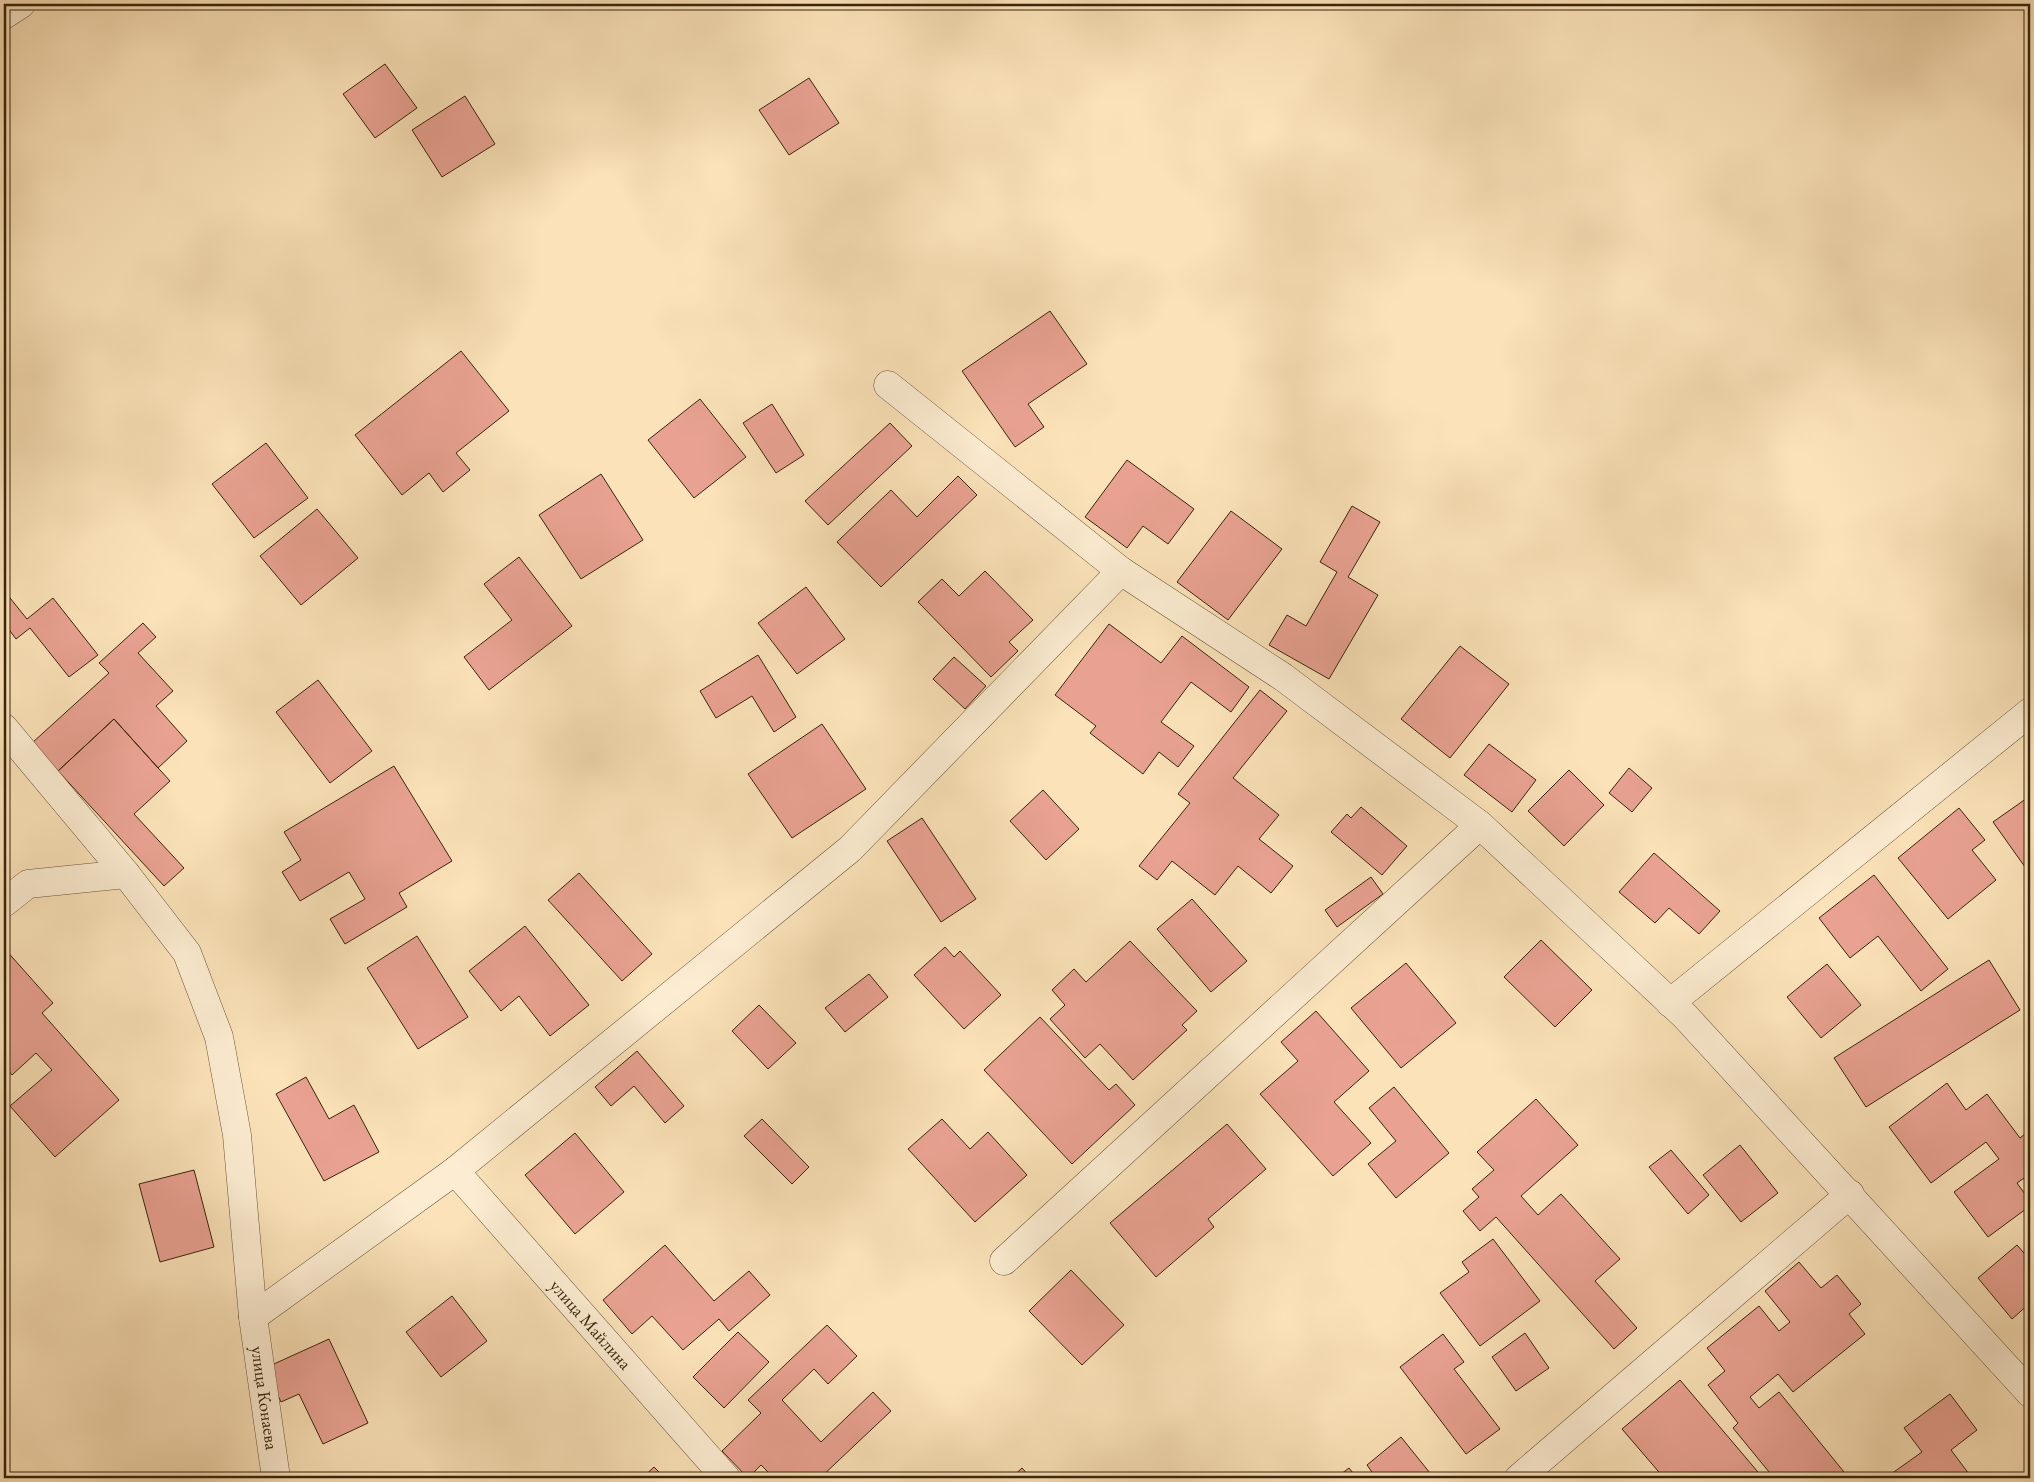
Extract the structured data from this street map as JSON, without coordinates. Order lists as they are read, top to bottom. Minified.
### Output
{"streets":{"street":["улица Майлина","улица Конаева"]}}
